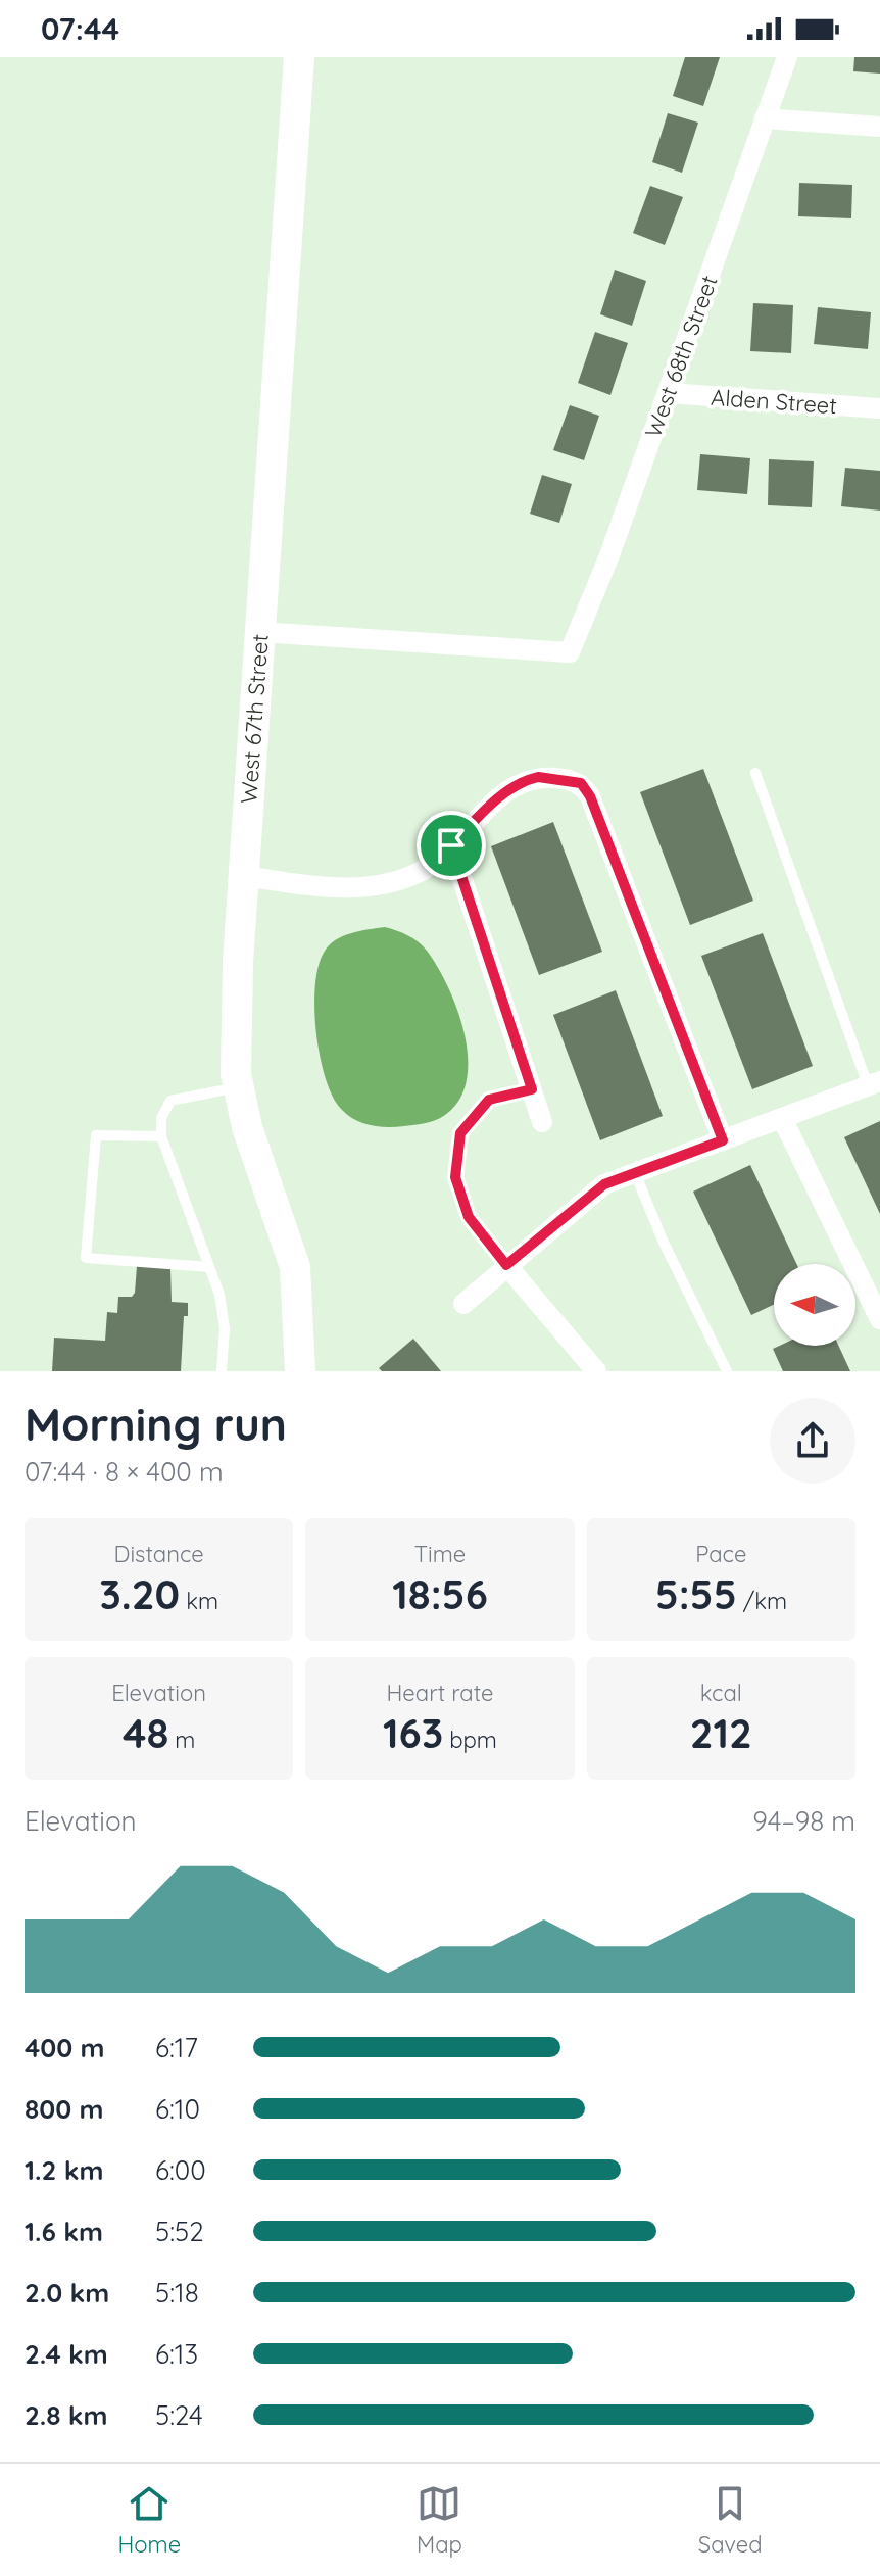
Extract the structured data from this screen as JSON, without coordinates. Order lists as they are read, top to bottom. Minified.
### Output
{"streets":{"street":["West 68th Street","Alden Street","West 67th Street"]},"crossings":[["West 68th Street","Alden Street"],["West 68th Street","West 67th Street"]],"north":"left","page":{"status":"07:44","heading":["Morning run","07:44 · 8 × 400 m"],"stats":[["Distance","3.20 km"],["Time","18:56"],["Pace","5:55 /km"],["Elevation","48 m"],["Heart rate","163 bpm"],["kcal","212"]],"chart":["Elevation","94–98 m"],"list":[{"name":"400 m","note":"6:17"},{"name":"800 m","note":"6:10"},{"name":"1.2 km","note":"6:00"},{"name":"1.6 km","note":"5:52"},{"name":"2.0 km","note":"5:18"},{"name":"2.4 km","note":"6:13"},{"name":"2.8 km","note":"5:24"}],"tabs":["Home","Map","Saved"]}}
